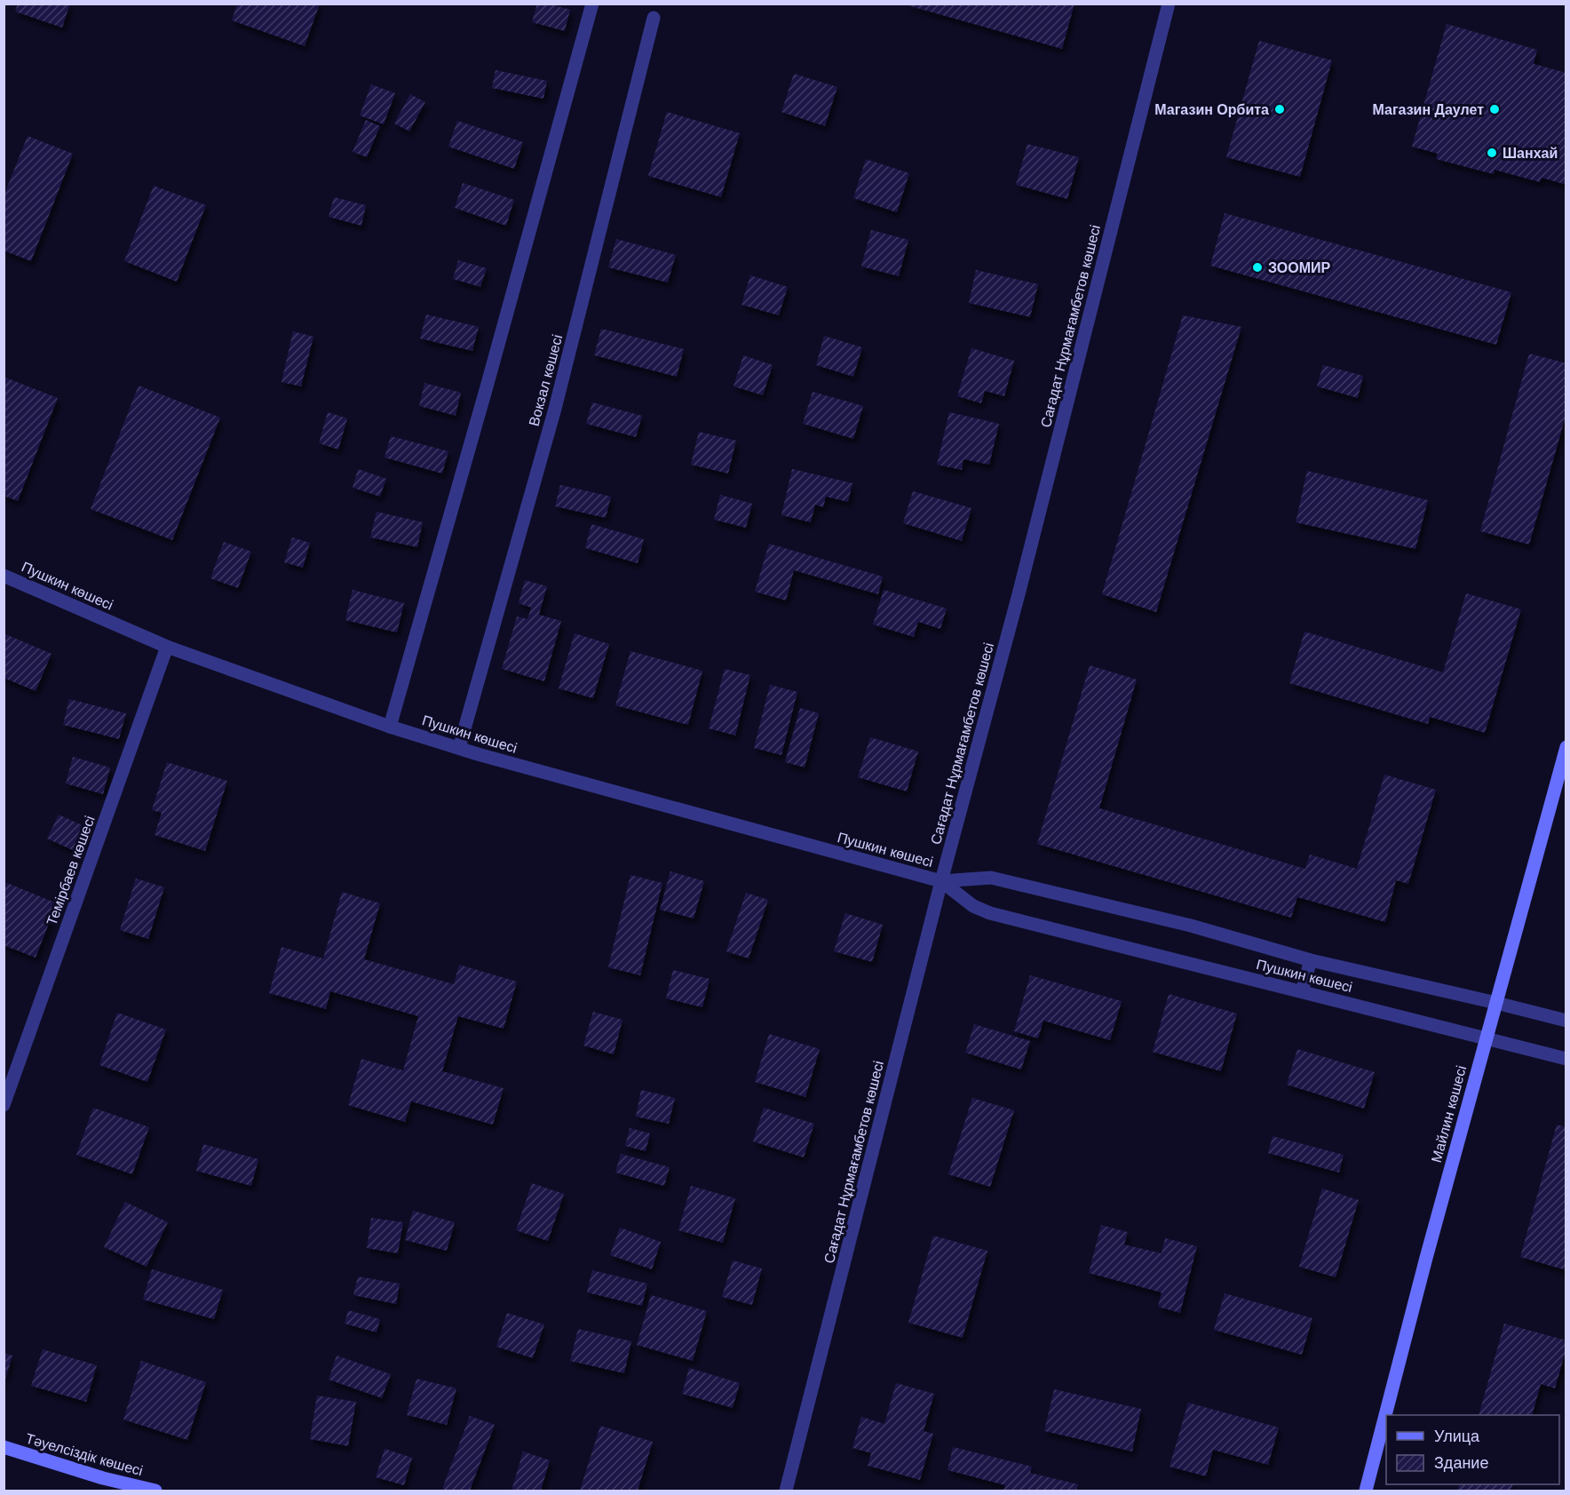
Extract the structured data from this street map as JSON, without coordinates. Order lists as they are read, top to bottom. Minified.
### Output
{"streets":{"main road":["Майлин көшесі","Тәуелсіздік көшесі"],"street":["Сағадат Нұрмағамбетов көшесі","Вокзал көшесі","Пушкин көшесі","Темірбаев көшесі"]},"crossings":[["Сағадат Нұрмағамбетов көшесі","Пушкин көшесі"],["Вокзал көшесі","Пушкин көшесі"],["Пушкин көшесі","Темірбаев көшесі"],["Пушкин көшесі","Майлин көшесі"]],"places":["Магазин Орбита","Магазин Даулет","Шанхай","ЗООМИР"],"legend":["Улица","Здание"]}
